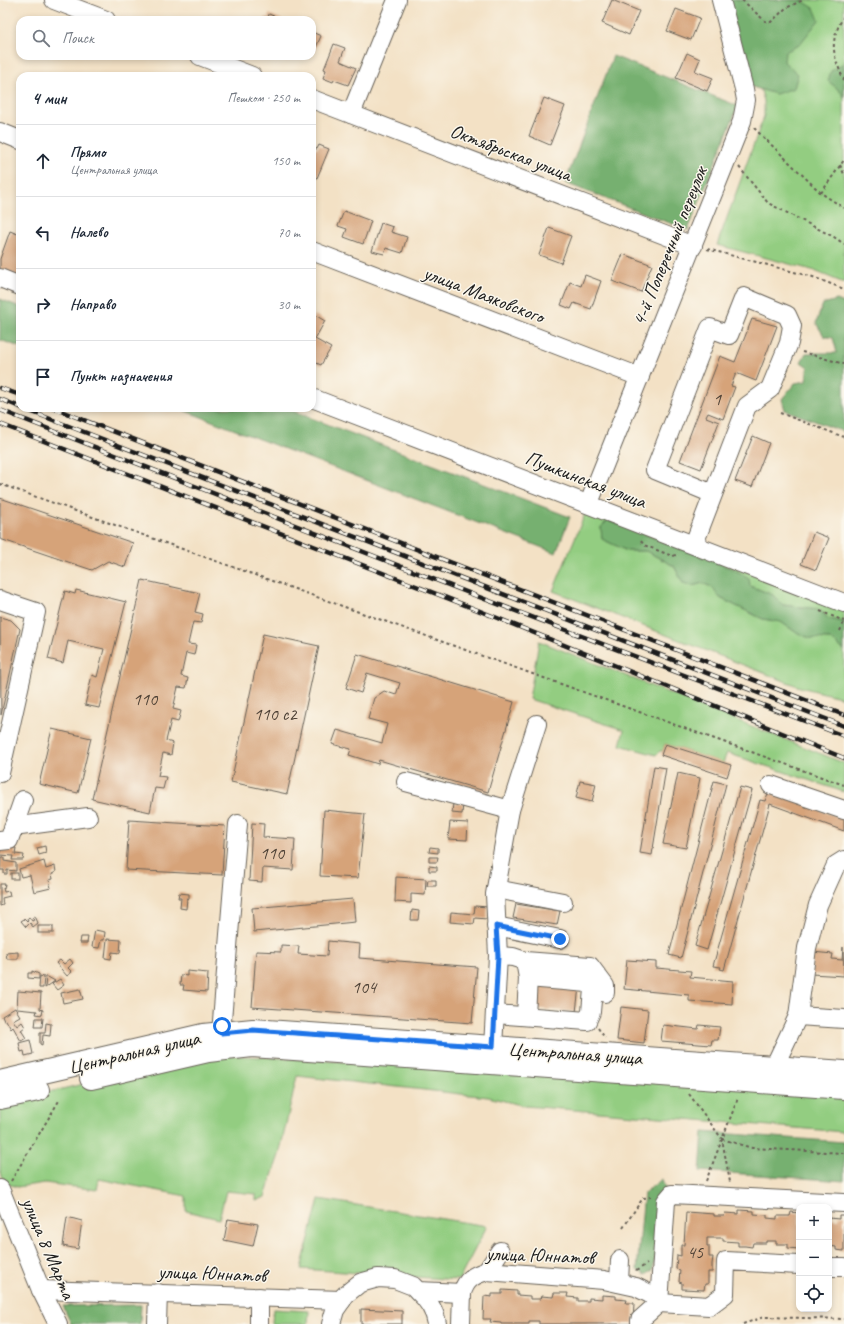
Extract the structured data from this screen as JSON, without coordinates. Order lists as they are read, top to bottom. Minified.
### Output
{"streets":{"main road":["Центральная улица"],"street":["Октябрьская улица","4-й Поперечный переулок","улица Маяковского","Пушкинская улица","улица 8 Марта","улица Юннатов"]},"crossings":[["Октябрьская улица","4-й Поперечный переулок"],["4-й Поперечный переулок","улица Маяковского"],["4-й Поперечный переулок","Пушкинская улица"],["улица 8 Марта","улица Юннатов"]],"house_numbers":["1","110","110 с2","110","104","45"],"page":{"search":"Поиск","heading":["4 мин","Пешком · 250 m"],"list":[["Прямо","Центральная улица","150 m"],["Налево","70 m"],["Направо","30 m"],"Пункт назначения"],"map_buttons":["+","−"]}}
